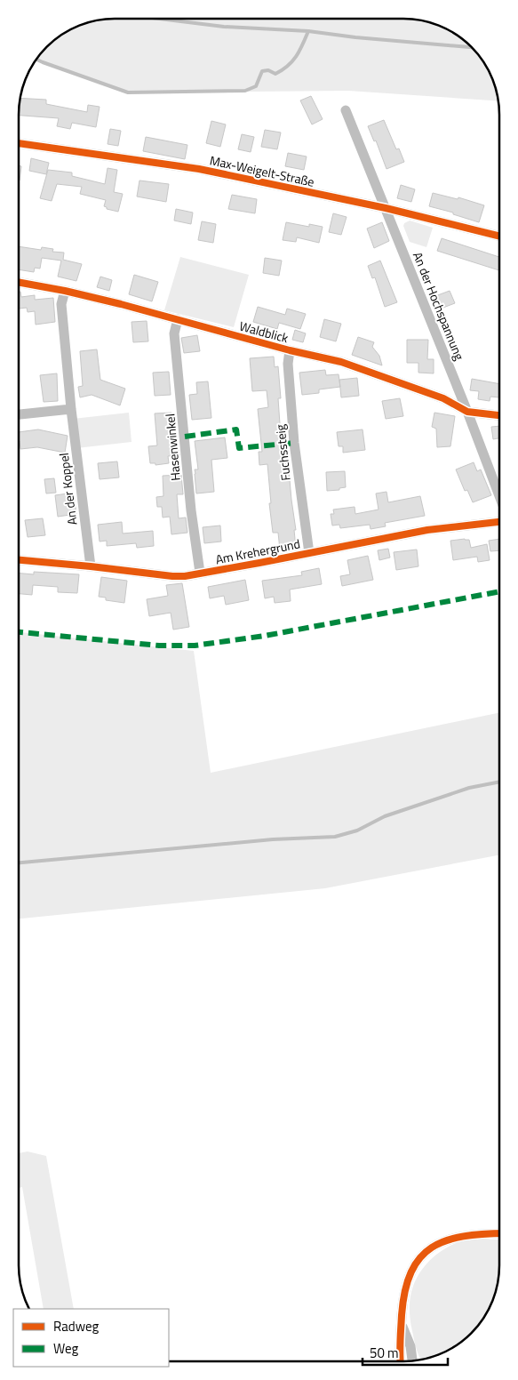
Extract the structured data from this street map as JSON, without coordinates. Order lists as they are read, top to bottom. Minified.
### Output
{"streets":{"street":["Max-Weigelt-Straße","An der Hochspannung","Waldblick","Hasenwinkel","Fuchssteig","An der Koppel","Am Krehergrund"]},"crossings":[["Max-Weigelt-Straße","An der Hochspannung"],["An der Hochspannung","Waldblick"],["Waldblick","Hasenwinkel"],["Waldblick","Fuchssteig"],["Waldblick","An der Koppel"],["Hasenwinkel","Am Krehergrund"],["Fuchssteig","Am Krehergrund"],["An der Koppel","Am Krehergrund"]],"legend":["Radweg","Weg"],"scale_bar":"50 m"}
